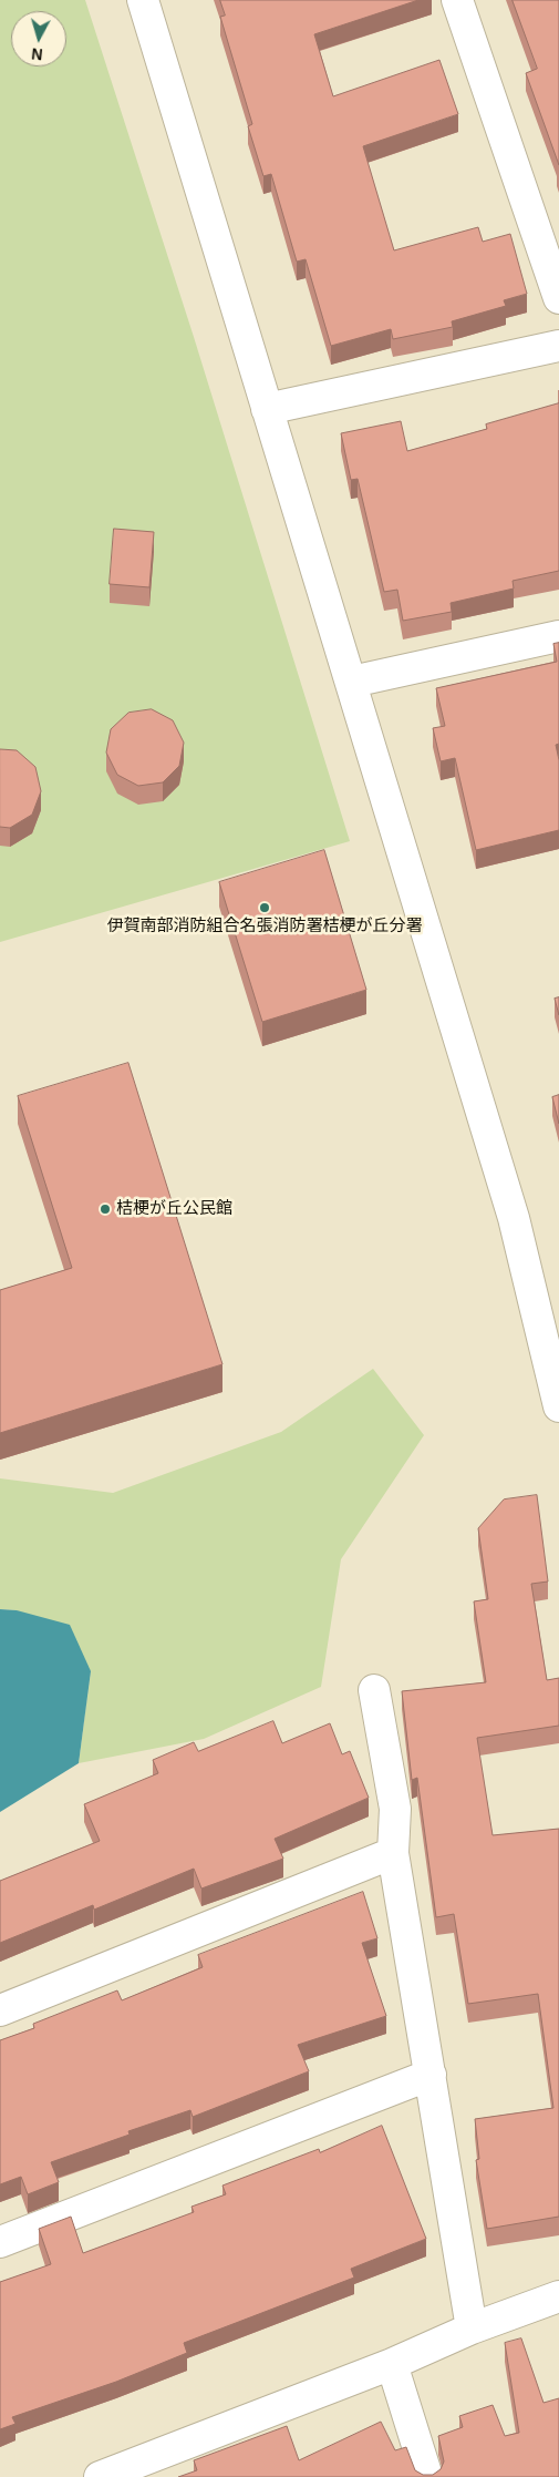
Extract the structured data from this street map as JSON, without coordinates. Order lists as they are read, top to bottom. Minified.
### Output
{"places":["伊賀南部消防組合名張消防署桔梗が丘分署","桔梗が丘公民館"],"north":"bottom"}
